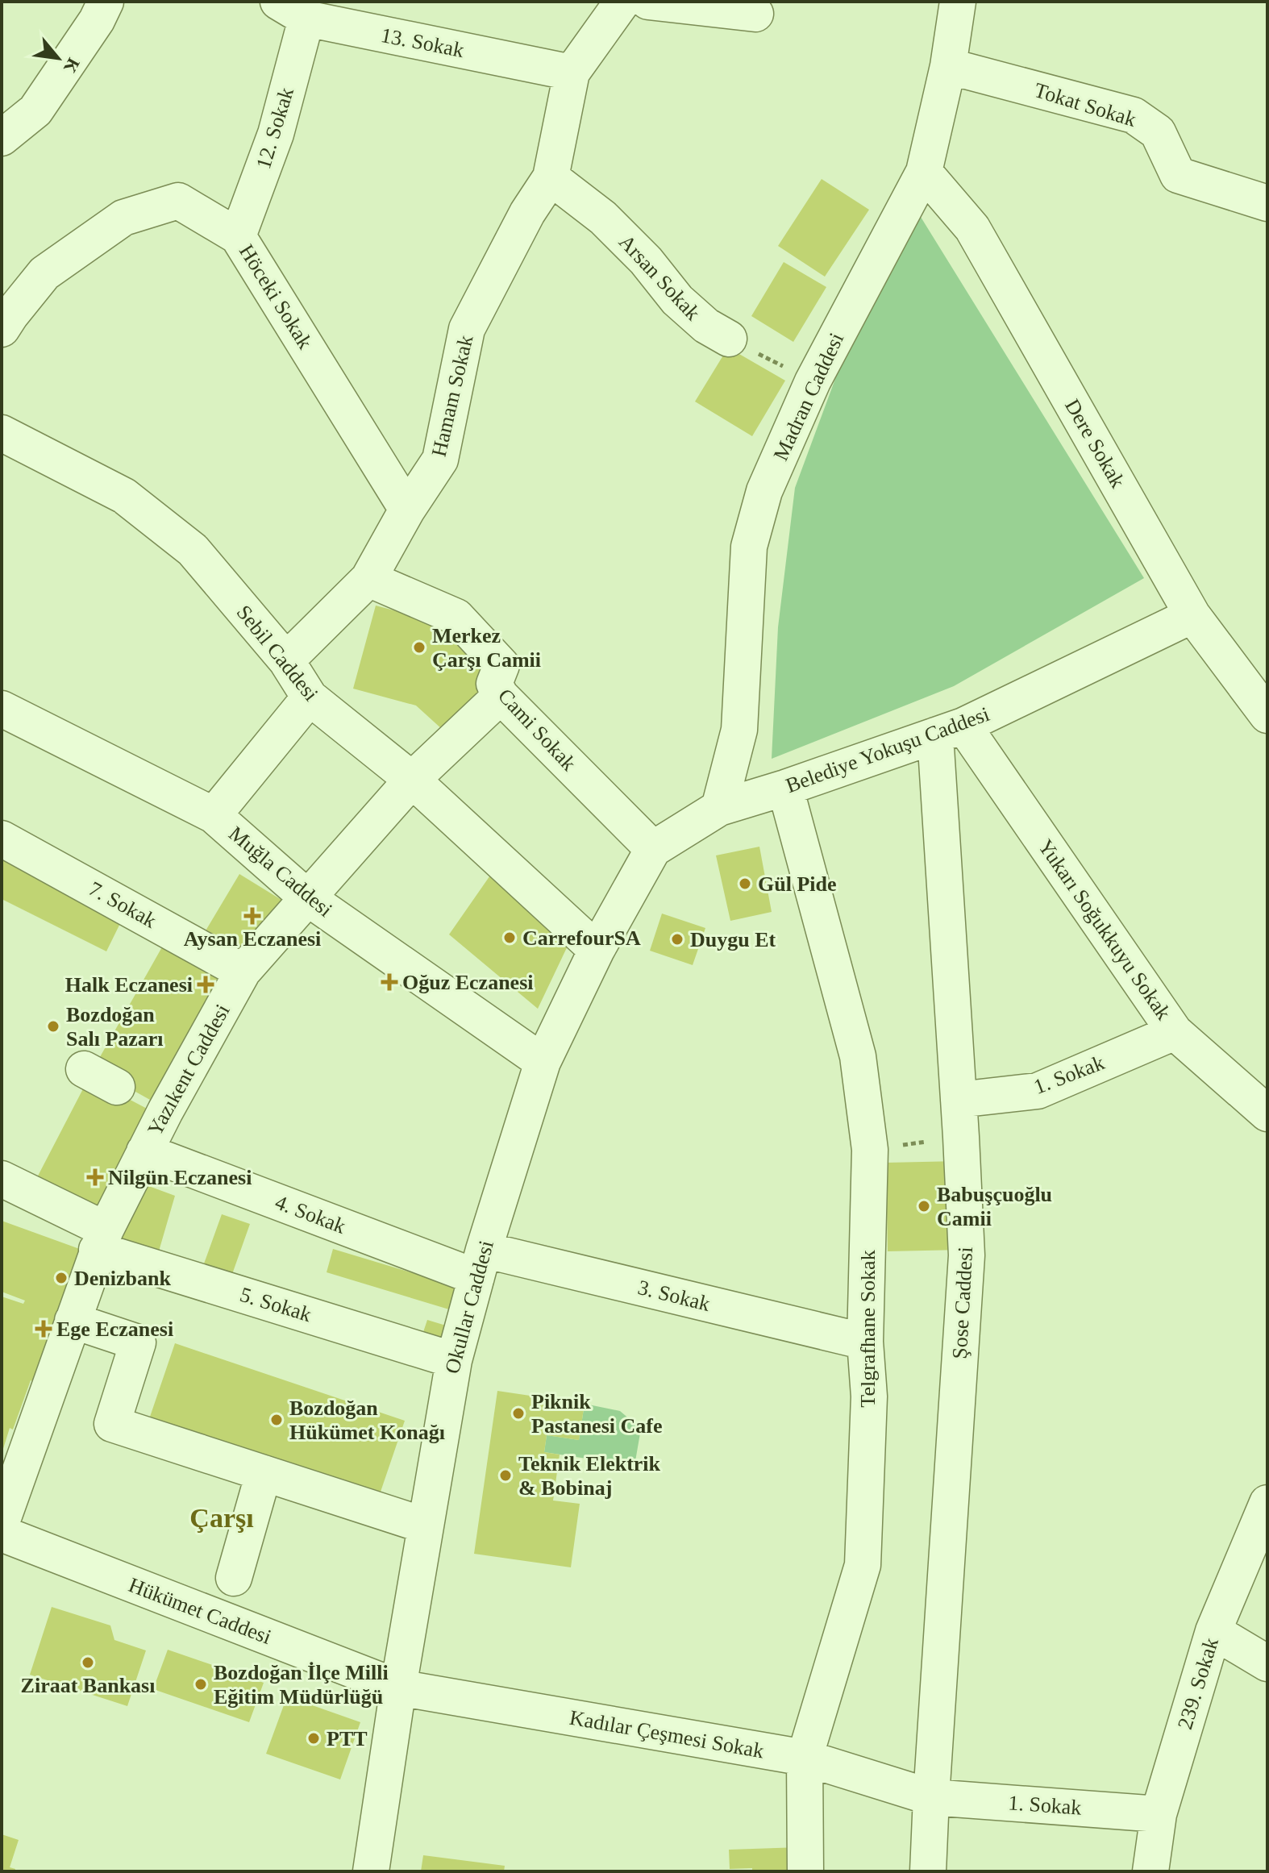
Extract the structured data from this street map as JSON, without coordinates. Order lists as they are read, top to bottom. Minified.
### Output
{"streets":{"street":["13. Sokak","Tokat Sokak","12. Sokak","Arsan Sokak","Höceki Sokak","Hamam Sokak","Madran Caddesi","Dere Sokak","Sebil Caddesi","Cami Sokak","Belediye Yokuşu Caddesi","Muğla Caddesi","7. Sokak","Yukarı Soğukkuyu Sokak","Yazıkent Caddesi","1. Sokak","4. Sokak","3. Sokak","Şose Caddesi","5. Sokak","Okullar Caddesi","Telgrafhane Sokak","Hükümet Caddesi","239. Sokak","Kadılar Çeşmesi Sokak"]},"crossings":[["13. Sokak","12. Sokak"],["13. Sokak","Hamam Sokak"],["Tokat Sokak","Madran Caddesi"],["12. Sokak","Höceki Sokak"],["Arsan Sokak","Hamam Sokak"],["Höceki Sokak","Hamam Sokak"],["Hamam Sokak","Sebil Caddesi"],["Hamam Sokak","Cami Sokak"],["Madran Caddesi","Dere Sokak"],["Madran Caddesi","Belediye Yokuşu Caddesi"],["Dere Sokak","Belediye Yokuşu Caddesi"],["Sebil Caddesi","Yazıkent Caddesi"],["Sebil Caddesi","Okullar Caddesi"],["Cami Sokak","Belediye Yokuşu Caddesi"],["Cami Sokak","Yazıkent Caddesi"],["Cami Sokak","Okullar Caddesi"],["Belediye Yokuşu Caddesi","Yukarı Soğukkuyu Sokak"],["Belediye Yokuşu Caddesi","Şose Caddesi"],["Belediye Yokuşu Caddesi","Okullar Caddesi"],["Belediye Yokuşu Caddesi","Telgrafhane Sokak"],["Muğla Caddesi","Yazıkent Caddesi"],["Muğla Caddesi","Okullar Caddesi"],["7. Sokak","Yazıkent Caddesi"],["Yukarı Soğukkuyu Sokak","1. Sokak"],["Yukarı Soğukkuyu Sokak","Şose Caddesi"],["Yazıkent Caddesi","4. Sokak"],["Yazıkent Caddesi","5. Sokak"],["1. Sokak","Şose Caddesi"],["1. Sokak","239. Sokak"],["1. Sokak","Kadılar Çeşmesi Sokak"],["4. Sokak","3. Sokak"],["4. Sokak","Okullar Caddesi"],["3. Sokak","Okullar Caddesi"],["3. Sokak","Telgrafhane Sokak"],["Şose Caddesi","Kadılar Çeşmesi Sokak"],["5. Sokak","Okullar Caddesi"],["Okullar Caddesi","Hükümet Caddesi"],["Okullar Caddesi","Kadılar Çeşmesi Sokak"],["Telgrafhane Sokak","Kadılar Çeşmesi Sokak"],["Hükümet Caddesi","Kadılar Çeşmesi Sokak"]],"districts":["Çarşı"],"places":{"other":["Merkez Çarşı Camii","Gül Pide","CarrefourSA","Duygu Et","Bozdoğan Salı Pazarı","Babuşçuoğlu Camii","Denizbank","Piknik Pastanesi Cafe","Bozdoğan Hükümet Konağı","Teknik Elektrik & Bobinaj","Ziraat Bankası","Bozdoğan İlçe Milli Eğitim Müdürlüğü","PTT"],"health":["Aysan Eczanesi","Oğuz Eczanesi","Halk Eczanesi","Nilgün Eczanesi","Ege Eczanesi"]},"north":"bottom right"}
